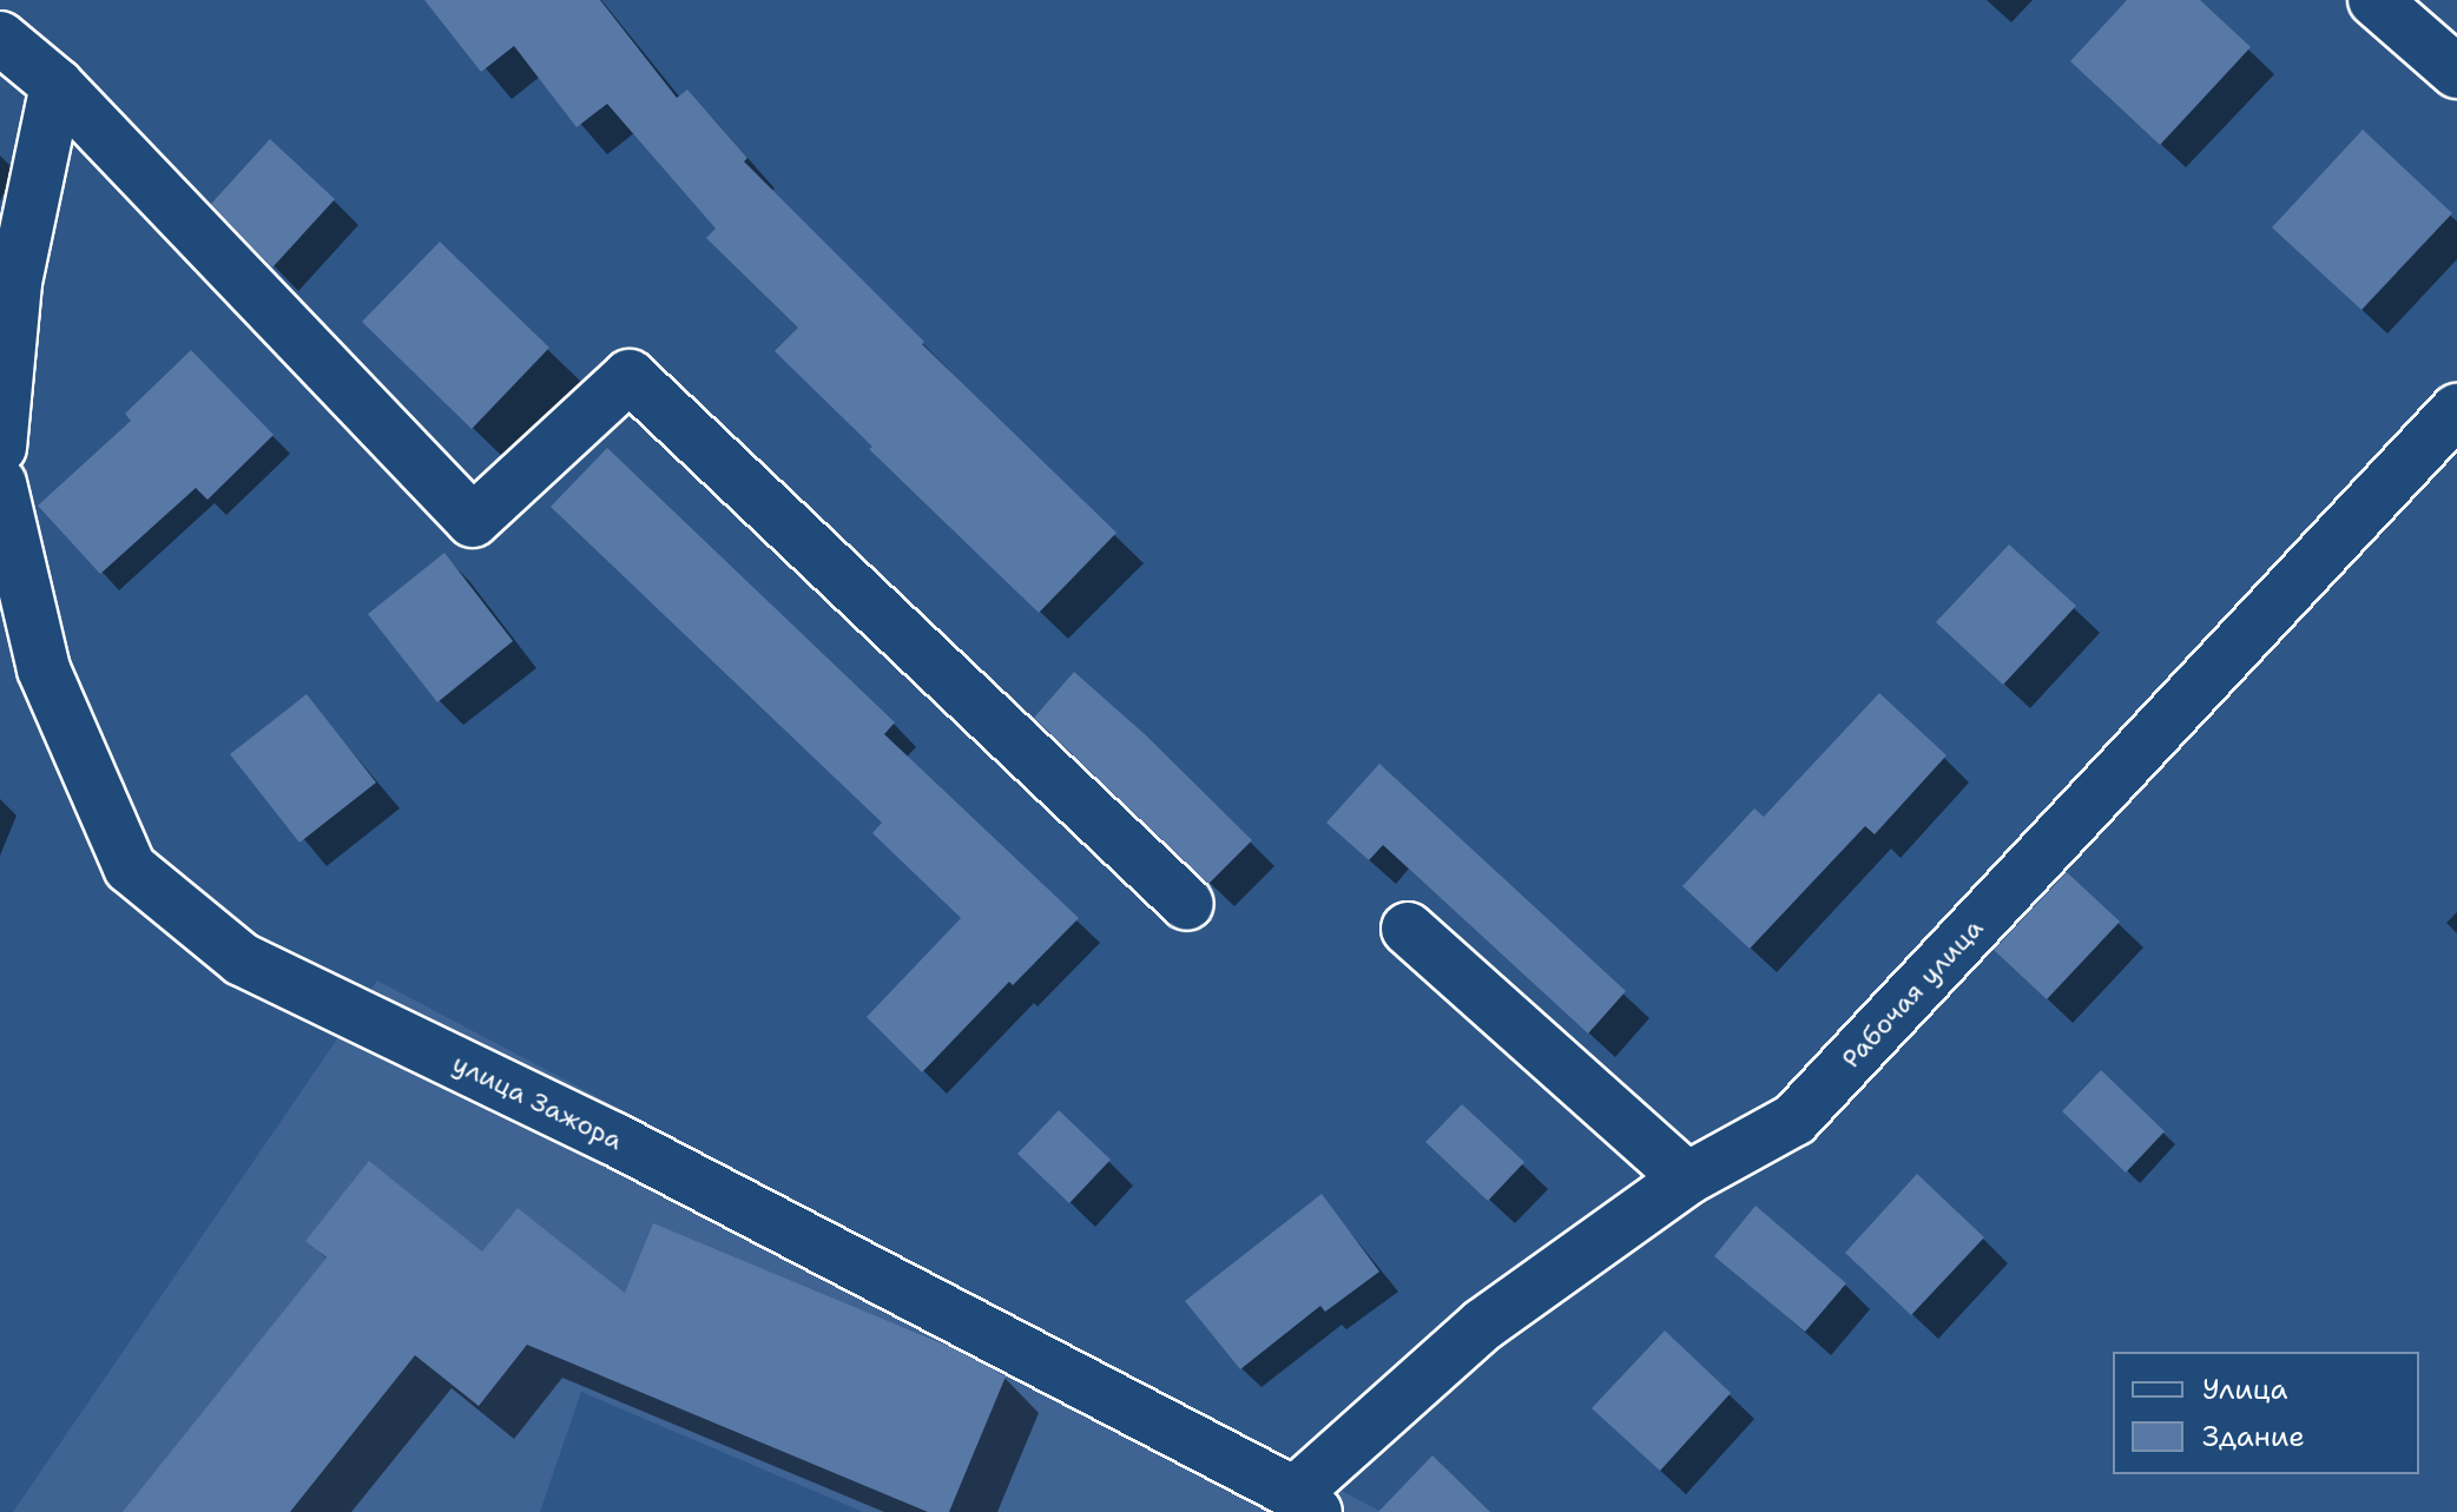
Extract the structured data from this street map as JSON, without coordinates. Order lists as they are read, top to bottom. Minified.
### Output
{"streets":{"street":["Рабочая улица","улица Зажора"]},"crossings":[["Рабочая улица","улица Зажора"]],"legend":["Улица","Здание"]}
